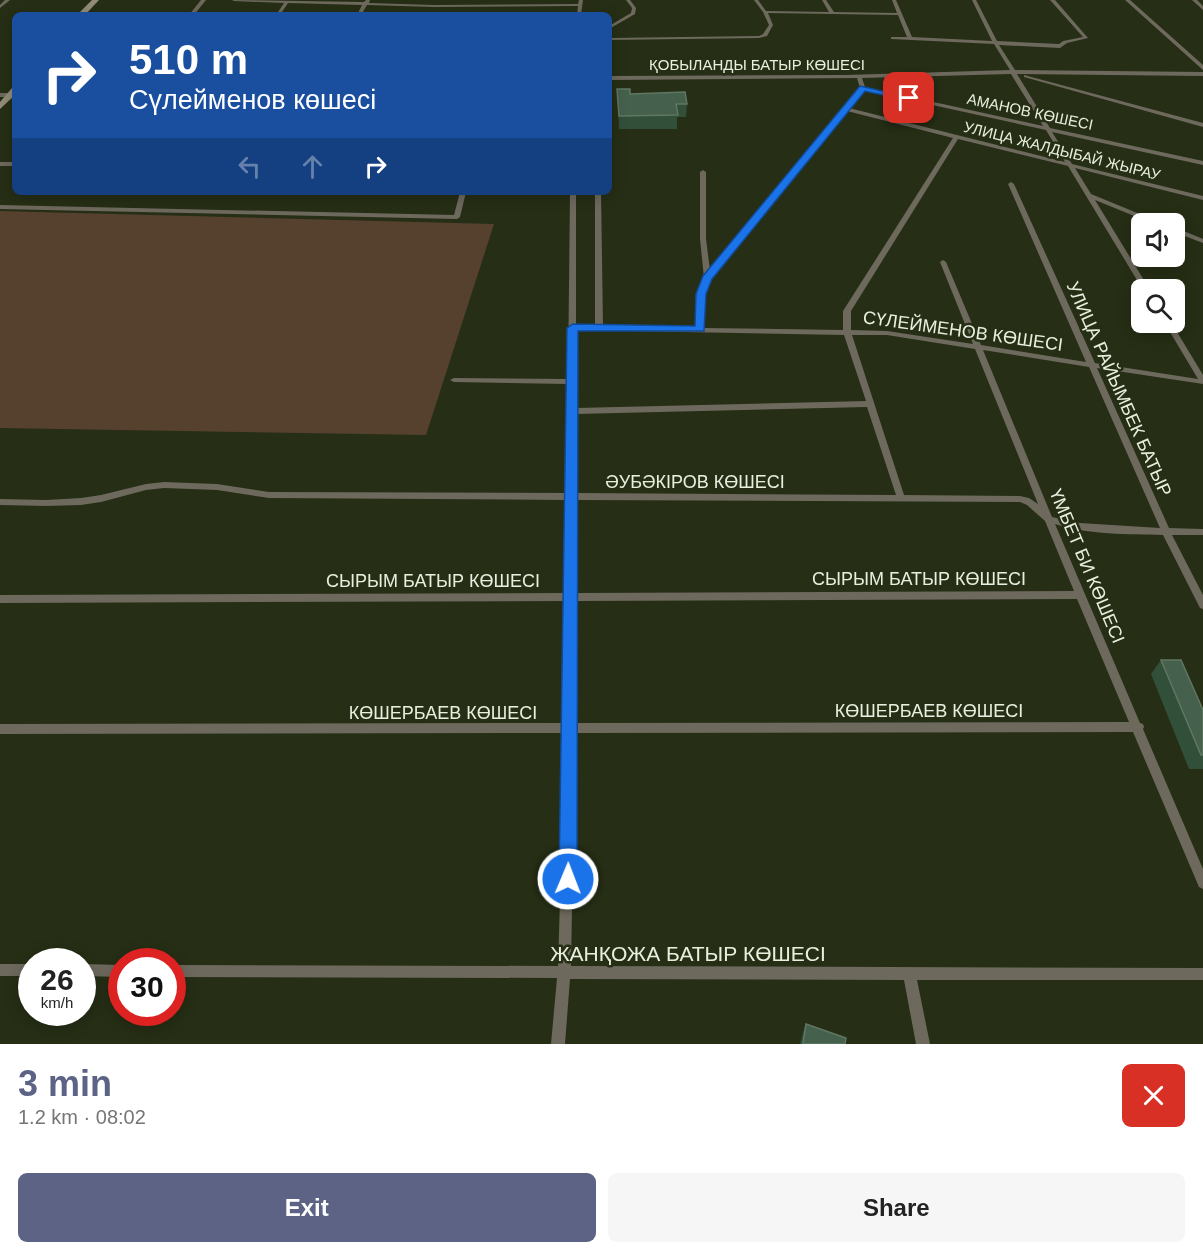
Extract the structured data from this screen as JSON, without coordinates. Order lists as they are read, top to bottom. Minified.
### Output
{"streets":{"street":["ҚОБЫЛАНДЫ БАТЫР КӨШЕСІ","АМАНОВ КӨШЕСІ","УЛИЦА ЖАЛДЫБАЙ ЖЫРАУ","СҮЛЕЙМЕНОВ КӨШЕСІ","УЛИЦА РАЙЫМБЕК БАТЫР","ӘУБӘКІРОВ КӨШЕСІ","ҮМБЕТ БИ КӨШЕСІ","СЫРЫМ БАТЫР КӨШЕСІ","КӨШЕРБАЕВ КӨШЕСІ","ЖАНҚОЖА БАТЫР КӨШЕСІ"]},"crossings":[["СҮЛЕЙМЕНОВ КӨШЕСІ","УЛИЦА РАЙЫМБЕК БАТЫР"],["СҮЛЕЙМЕНОВ КӨШЕСІ","ҮМБЕТ БИ КӨШЕСІ"],["ӘУБӘКІРОВ КӨШЕСІ","ҮМБЕТ БИ КӨШЕСІ"],["ҮМБЕТ БИ КӨШЕСІ","СЫРЫМ БАТЫР КӨШЕСІ"],["ҮМБЕТ БИ КӨШЕСІ","КӨШЕРБАЕВ КӨШЕСІ"]],"page":{"turn":["510 m","Сүлейменов көшесі"],"speed":"26 km/h","limit":"30","heading":["3 min","1.2 km · 08:02"],"buttons":["Exit","Share"]}}
